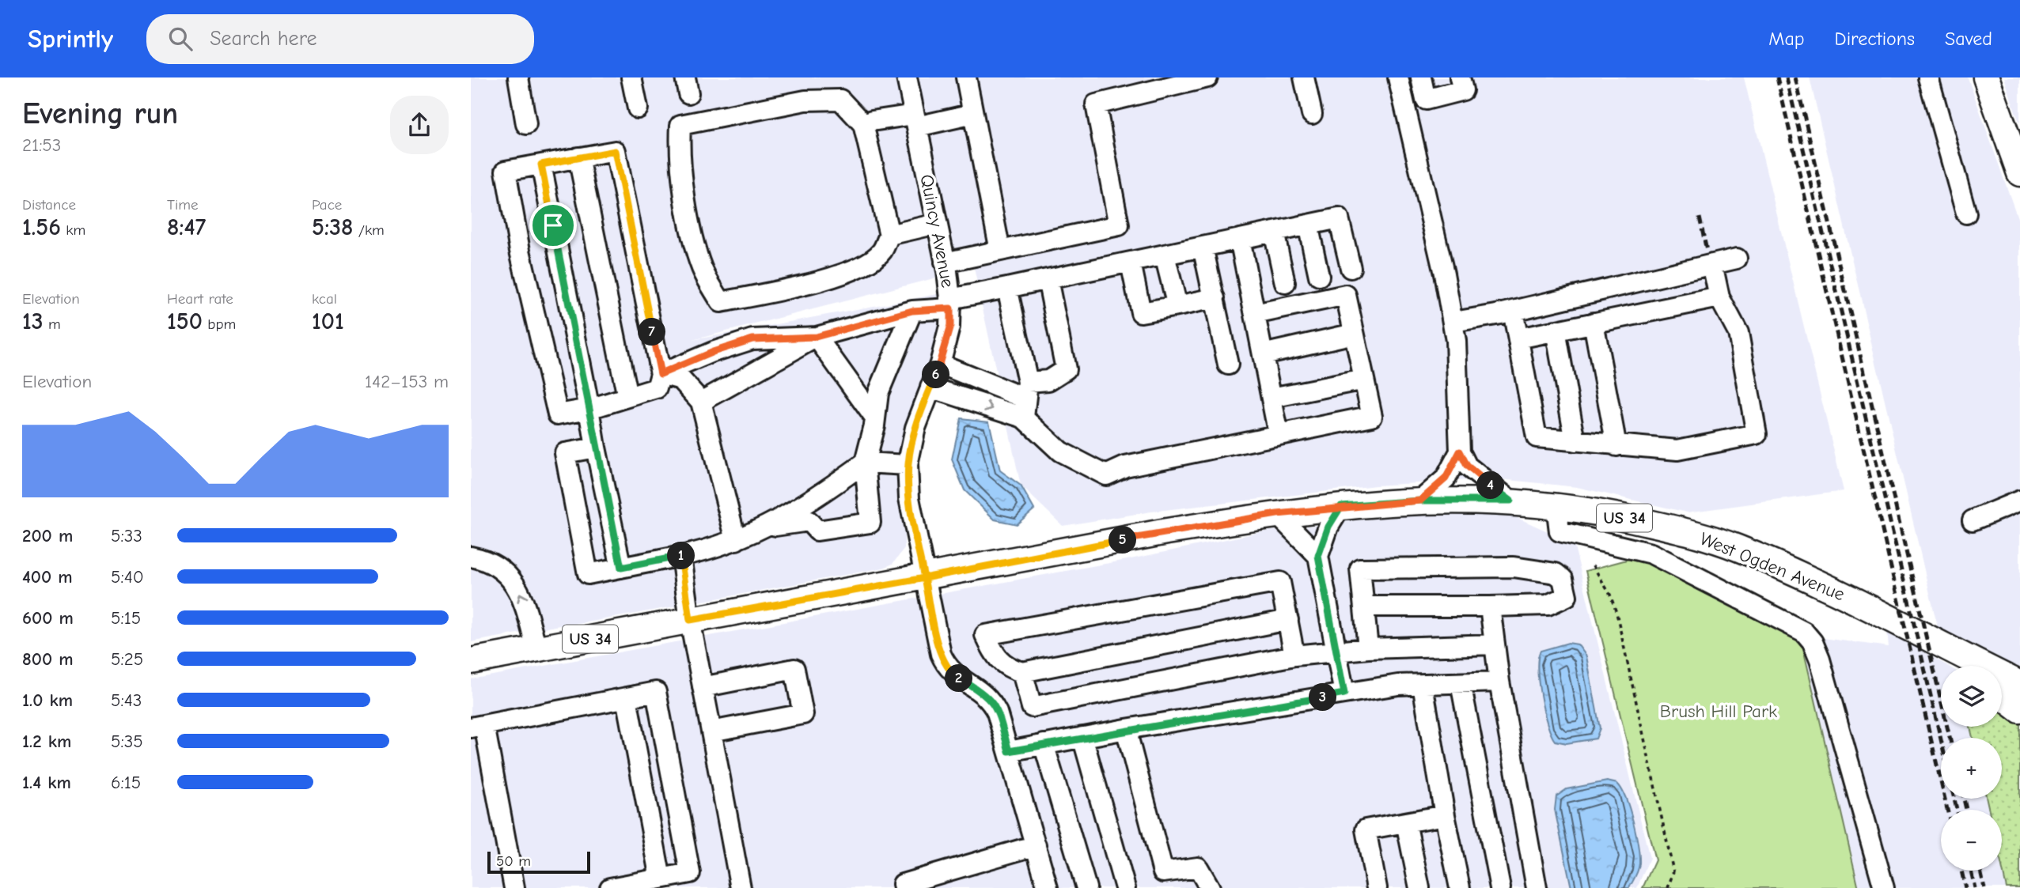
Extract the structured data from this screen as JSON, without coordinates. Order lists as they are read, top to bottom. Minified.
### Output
{"streets":{"main road":["US 34","West Ogden Avenue"],"street":["Quincy Avenue"]},"crossings":[["Quincy Avenue","West Ogden Avenue"]],"parks":["Brush Hill Park"],"scale_bar":"50 m","page":{"header":"Sprintly","search":"Search here","nav":["Map","Directions","Saved"],"heading":["Evening run","21:53"],"stats":[["Distance","1.56 km"],["Time","8:47"],["Pace","5:38 /km"],["Elevation","13 m"],["Heart rate","150 bpm"],["kcal","101"]],"pins":["7","6","4","5","1","2","3"],"chart":["Elevation","142–153 m"],"list":[{"name":"200 m","note":"5:33"},{"name":"400 m","note":"5:40"},{"name":"600 m","note":"5:15"},{"name":"800 m","note":"5:25"},{"name":"1.0 km","note":"5:43"},{"name":"1.2 km","note":"5:35"},{"name":"1.4 km","note":"6:15"}],"map_buttons":["+","−"],"scale":"50 m"}}
